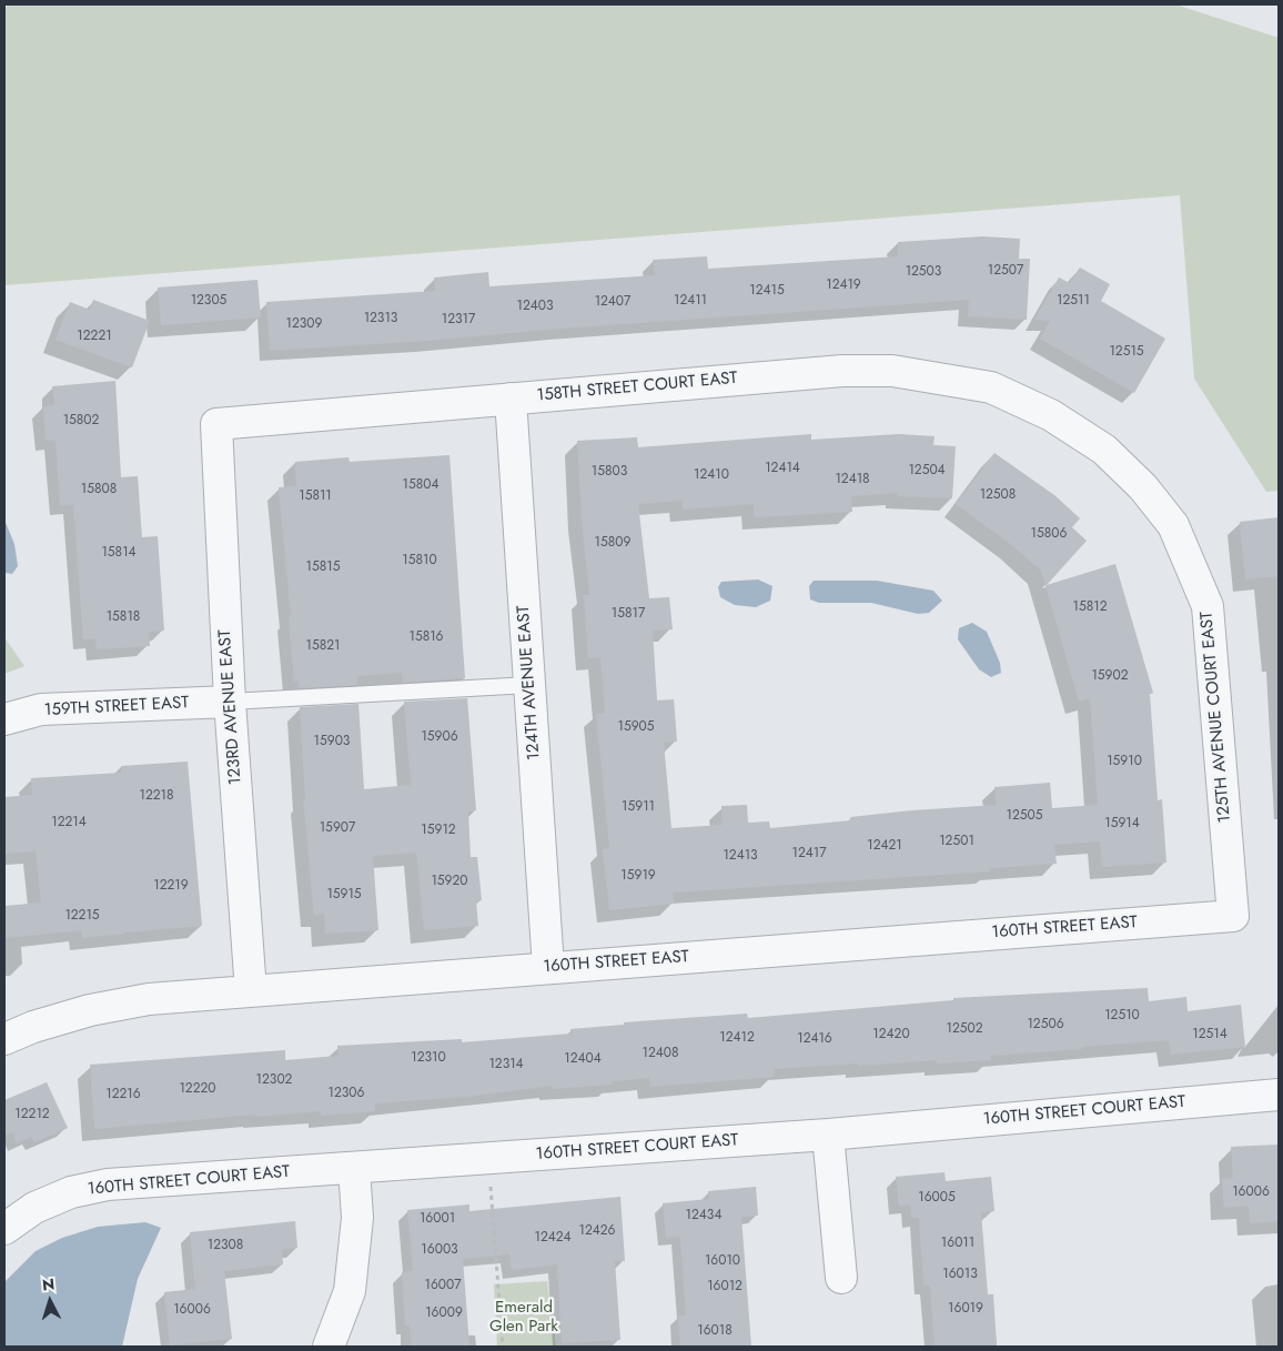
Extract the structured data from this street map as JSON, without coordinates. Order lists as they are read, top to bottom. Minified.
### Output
{"streets":{"street":["158TH STREET COURT EAST","124TH AVENUE EAST","159TH STREET EAST","123RD AVENUE EAST","125TH AVENUE COURT EAST","160TH STREET EAST","160TH STREET COURT EAST"]},"crossings":[["158TH STREET COURT EAST","124TH AVENUE EAST"],["158TH STREET COURT EAST","123RD AVENUE EAST"],["158TH STREET COURT EAST","125TH AVENUE COURT EAST"],["124TH AVENUE EAST","160TH STREET EAST"],["159TH STREET EAST","123RD AVENUE EAST"],["123RD AVENUE EAST","160TH STREET EAST"],["125TH AVENUE COURT EAST","160TH STREET EAST"]],"parks":["Emerald Glen Park"],"house_numbers":["12507","12503","12419","12415","12305","12411","12511","12407","12403","12313","12317","12309","12221","12515","15802","12414","12504","15803","12410","12418","15804","15808","12508","15811","15806","15809","15814","15810","15815","15812","15817","15818","15816","15821","15902","15905","15906","15903","15910","12218","15911","12505","12214","15914","15907","15912","12501","12421","12417","12413","15919","15920","12219","15915","12215","12510","12506","12502","12420","12514","12412","12416","12408","12310","12404","12314","12302","12220","12306","12216","12212","16006","16005","12434","16001","12426","12424","16011","12308","16003","16010","16013","16007","16012","16019","16006","16009","16018"],"north":"top"}
